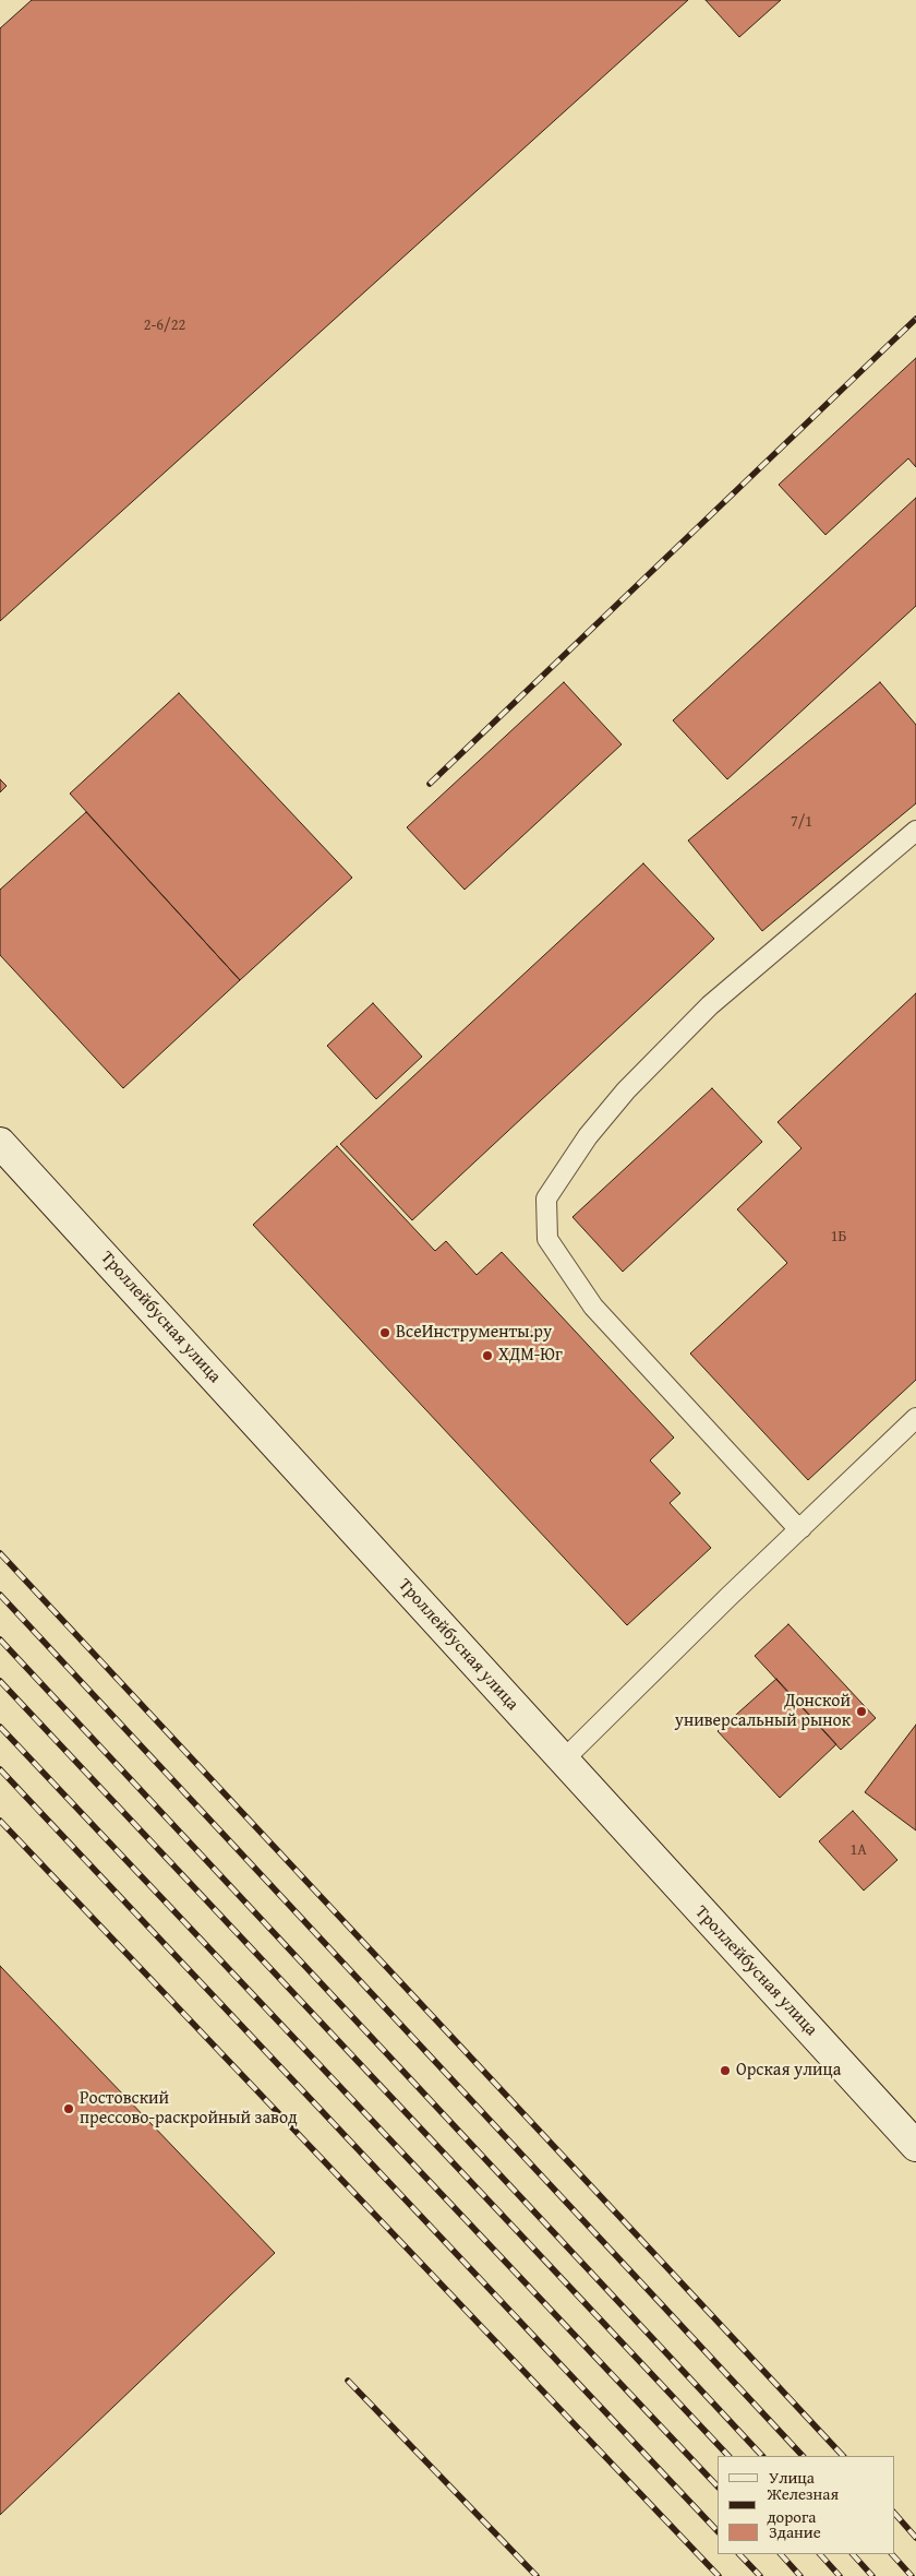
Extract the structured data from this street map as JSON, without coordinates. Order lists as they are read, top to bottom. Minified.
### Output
{"streets":{"main road":["Троллейбусная улица"]},"places":["ВсеИнструменты.ру","ХДМ-Юг","Донской универсальный рынок","Орская улица","Ростовский прессово-раскройный завод"],"house_numbers":["2-6/22","7/1","1Б","1А"],"legend":["Улица","Железная дорога","Здание"]}
